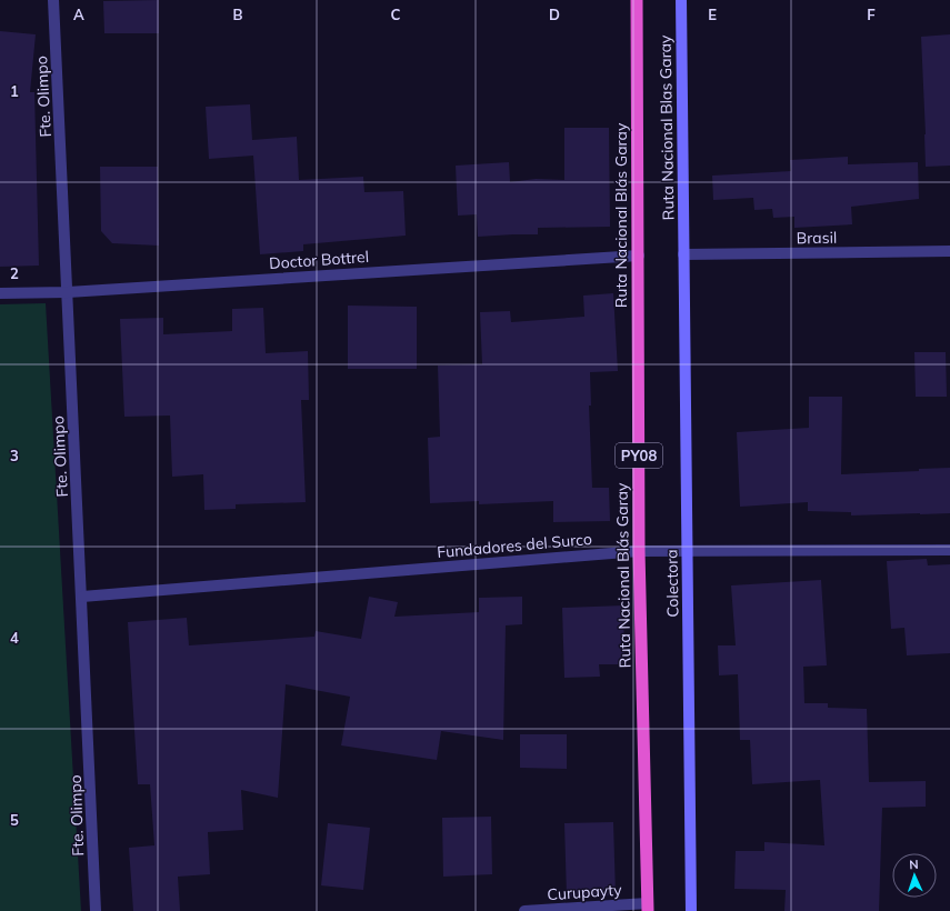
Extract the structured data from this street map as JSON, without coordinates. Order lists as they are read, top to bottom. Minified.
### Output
{"streets":{"highway":["Ruta Nacional Blás Garay","PY08"],"main road":["Ruta Nacional Blas Garay","Colectora"],"street":["Fte. Olimpo","Brasil","Doctor Bottrel","Fundadores del Surco","Curupayty"]},"crossings":[["Fte. Olimpo","Doctor Bottrel"],["Fte. Olimpo","Fundadores del Surco"],["Ruta Nacional Blas Garay","Brasil"],["Ruta Nacional Blas Garay","Colectora"],["Ruta Nacional Blás Garay","Doctor Bottrel"],["Ruta Nacional Blás Garay","Fundadores del Surco"],["Ruta Nacional Blás Garay","Curupayty"],["Brasil","Colectora"],["Fundadores del Surco","Colectora"]],"north":"top","grid":{"columns":["A","B","C","D","E","F"],"rows":["1","2","3","4","5"]}}
